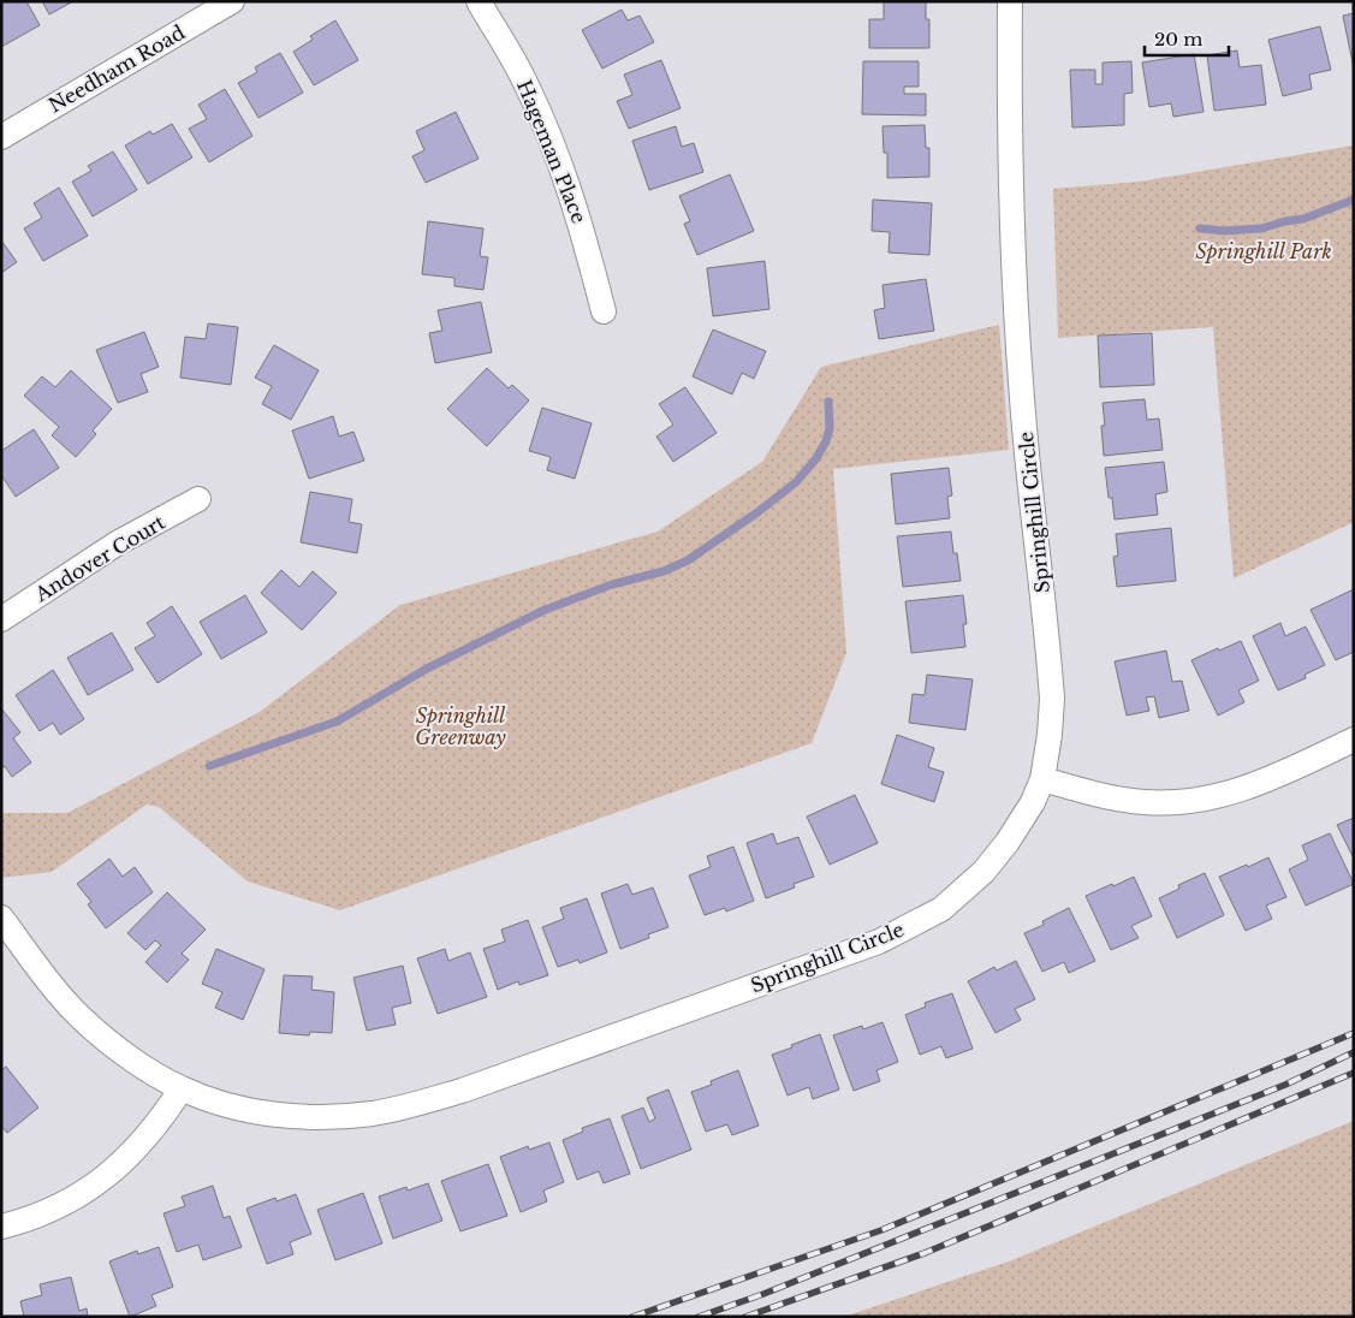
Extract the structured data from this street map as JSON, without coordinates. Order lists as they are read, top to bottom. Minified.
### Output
{"streets":{"street":["Needham Road","Hageman Place","Springhill Circle","Andover Court"]},"parks":["Springhill Park","Springhill Greenway"],"scale_bar":"20 m"}
